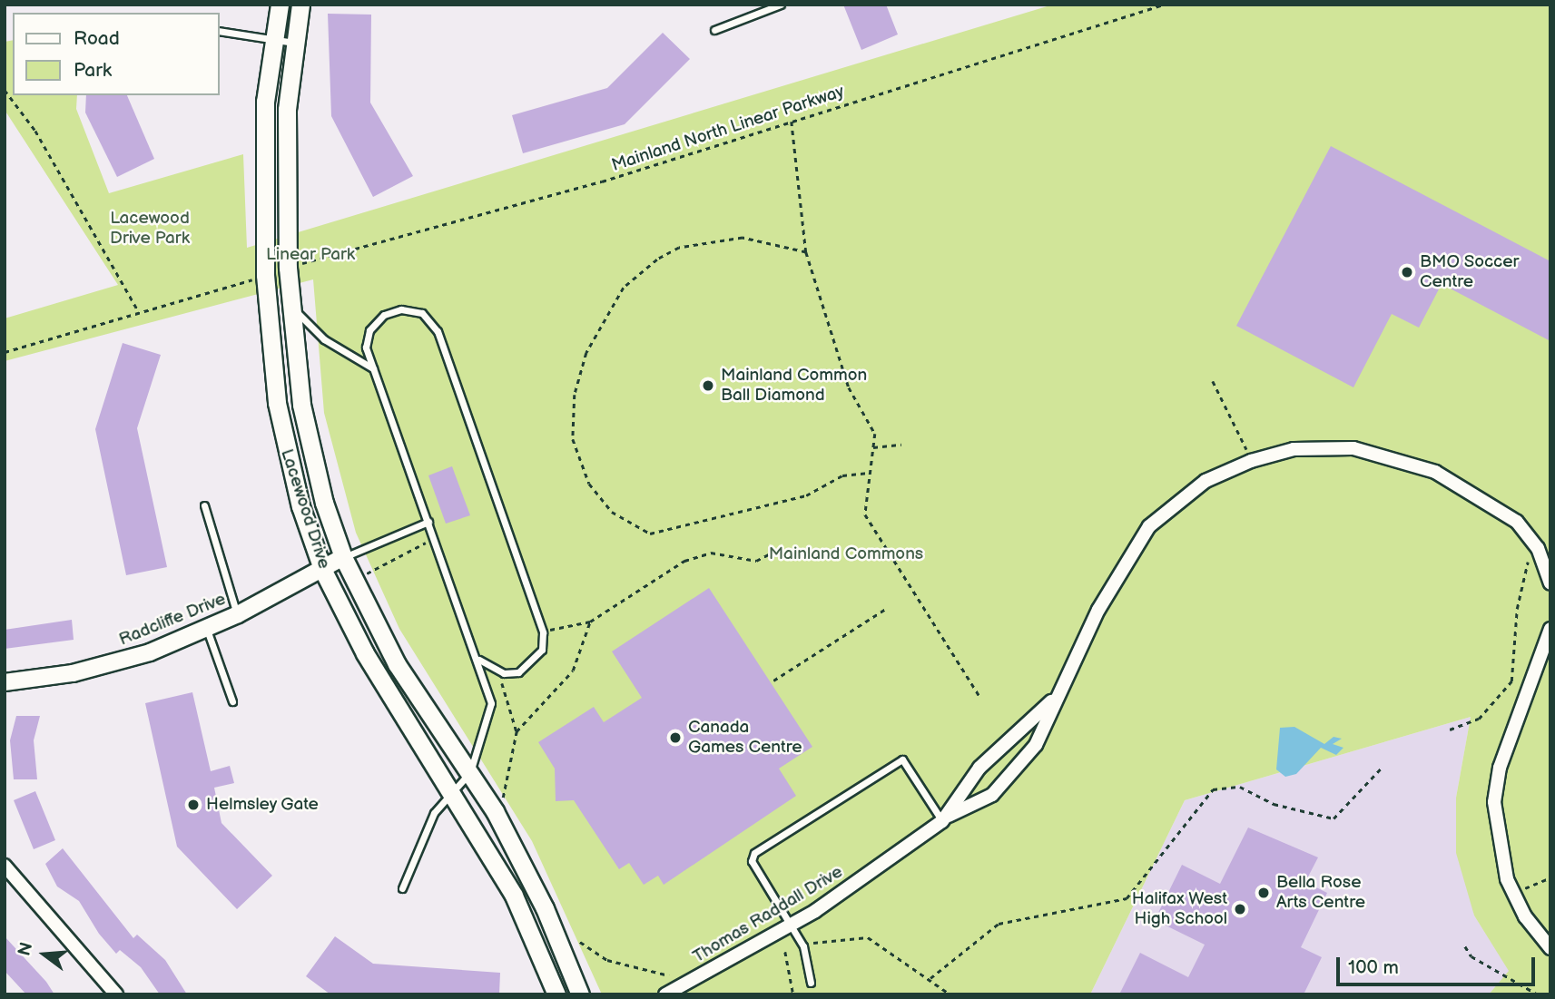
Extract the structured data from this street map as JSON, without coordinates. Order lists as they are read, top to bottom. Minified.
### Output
{"streets":{"main road":["Lacewood Drive"],"street":["Radcliffe Drive","Thomas Raddall Drive"],"path":["Mainland North Linear Parkway"]},"crossings":[["Lacewood Drive","Radcliffe Drive"]],"parks":["Lacewood Drive Park","Linear Park","Mainland Commons"],"places":["BMO Soccer Centre","Mainland Common Ball Diamond","Canada Games Centre","Helmsley Gate","Bella Rose Arts Centre","Halifax West High School"],"legend":["Road","Park"],"scale_bar":"100 m","north":"left"}
